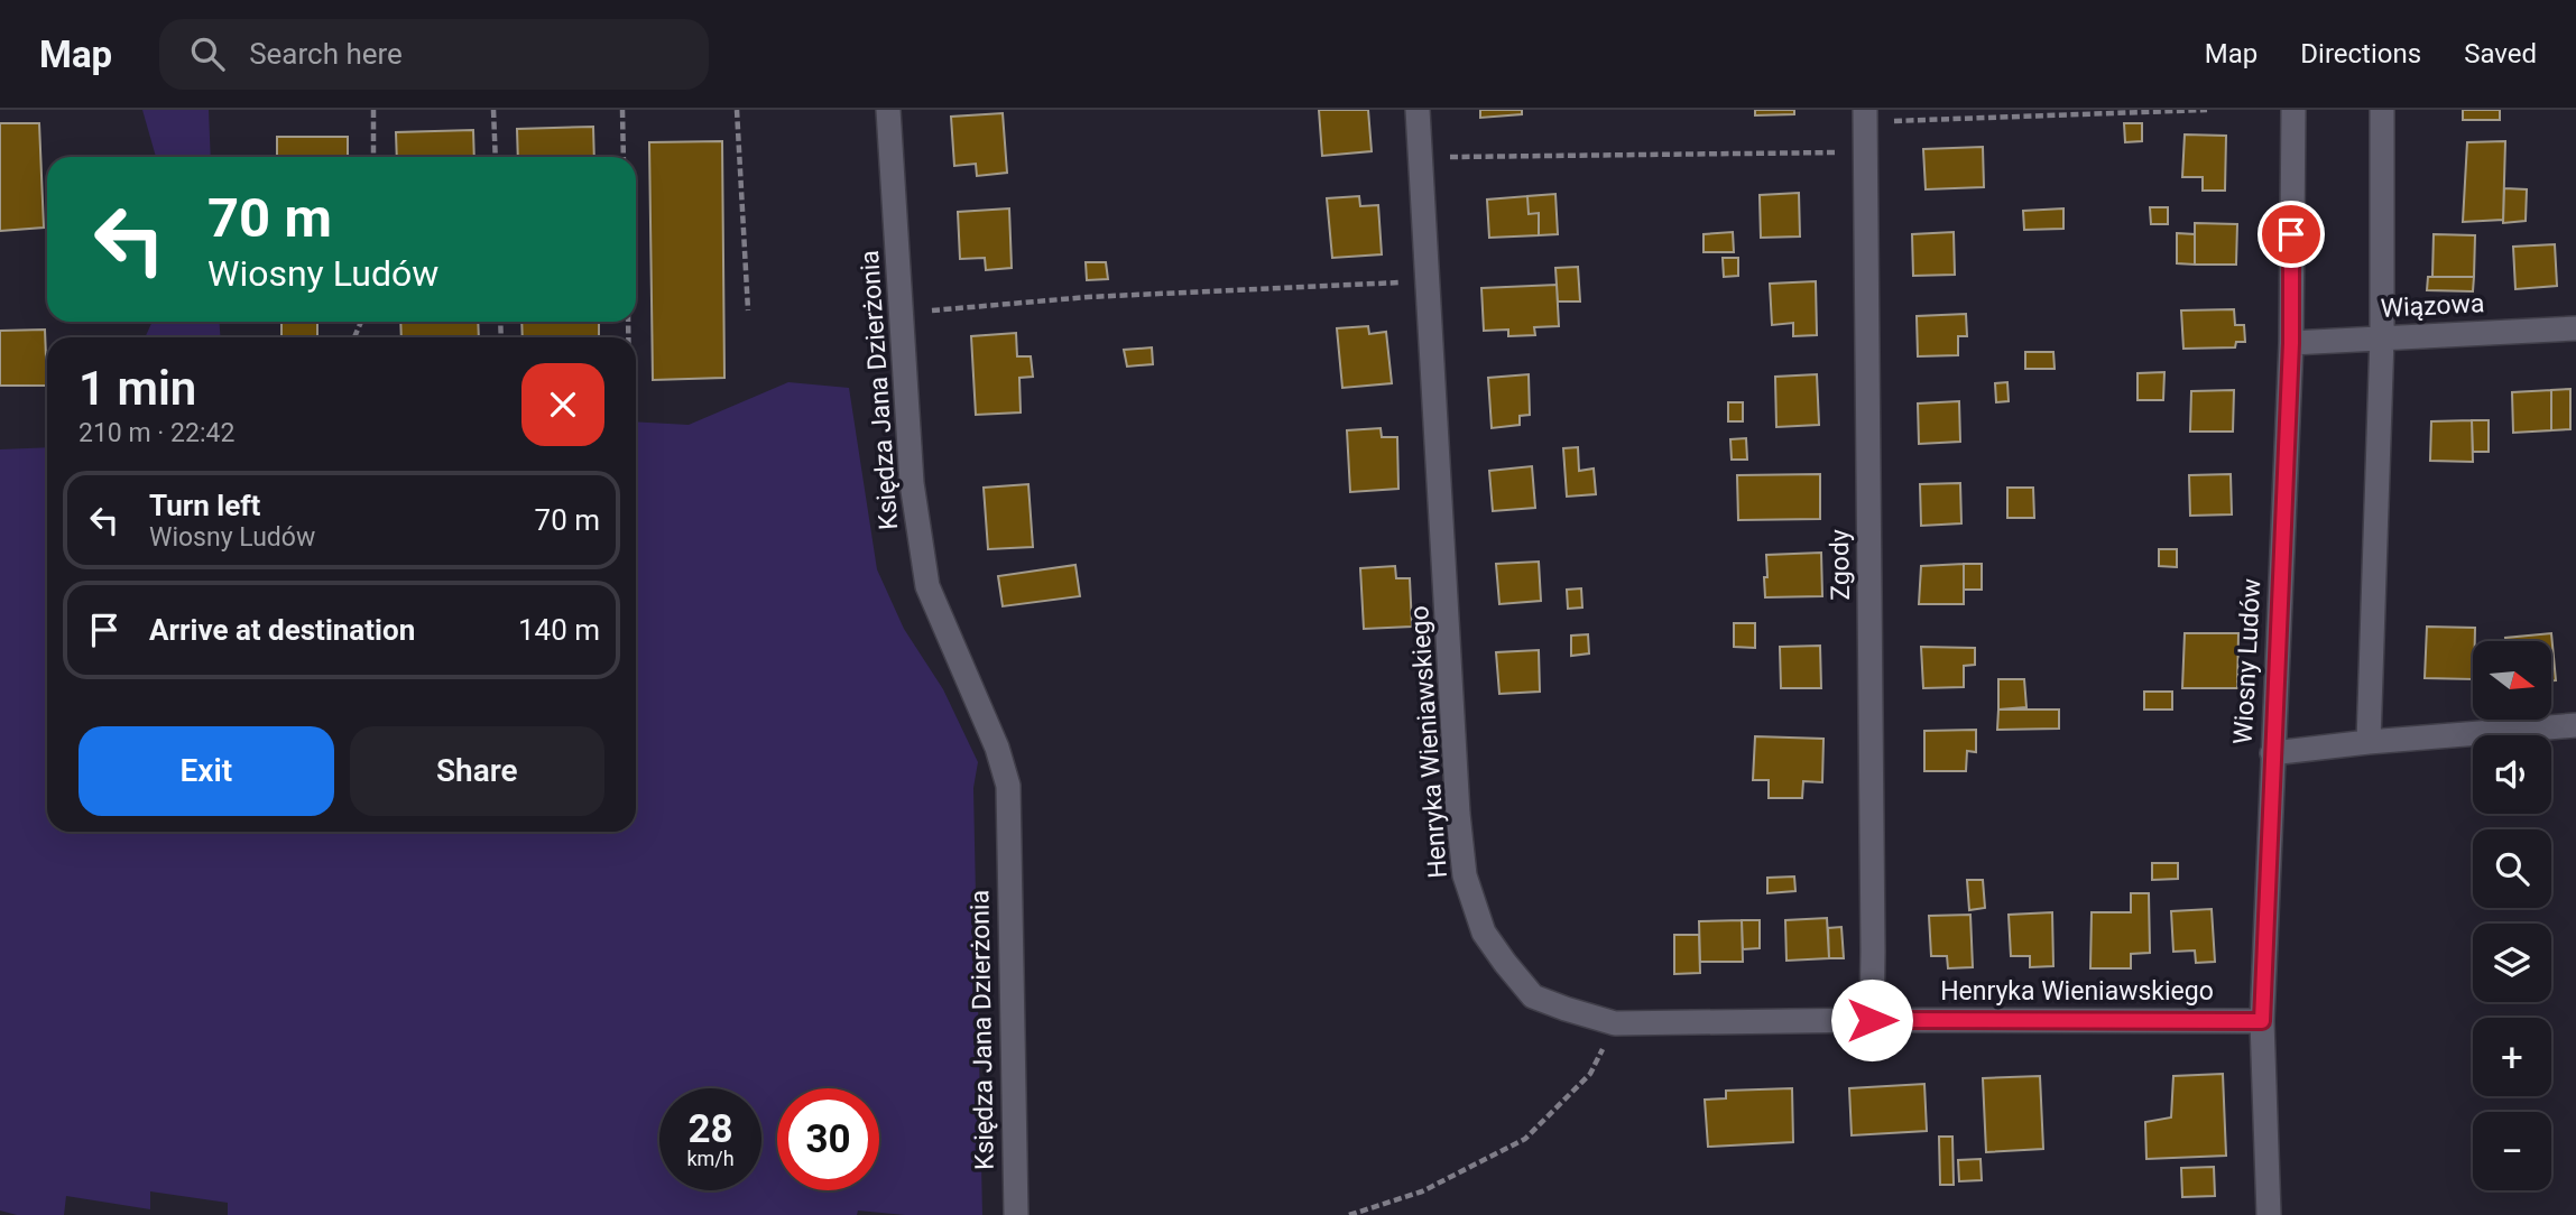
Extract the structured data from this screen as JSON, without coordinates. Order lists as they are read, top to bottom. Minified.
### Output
{"streets":{"street":["Wiązowa","Księdza Jana Dzierżonia","Zgody","Wiosny Ludów","Henryka Wieniawskiego"]},"crossings":[["Wiązowa","Wiosny Ludów"],["Zgody","Henryka Wieniawskiego"],["Wiosny Ludów","Henryka Wieniawskiego"]],"north":"right","page":{"header":"Map","search":"Search here","nav":["Map","Directions","Saved"],"turn":["70 m","Wiosny Ludów"],"heading":["1 min","210 m · 22:42"],"list":[{"name":"Turn left","note":"Wiosny Ludów","value":"70 m"},{"name":"Arrive at destination","value":"140 m"}],"map_buttons":["+","−"],"buttons":["Exit","Share"],"speed":"28 km/h","limit":"30"}}
